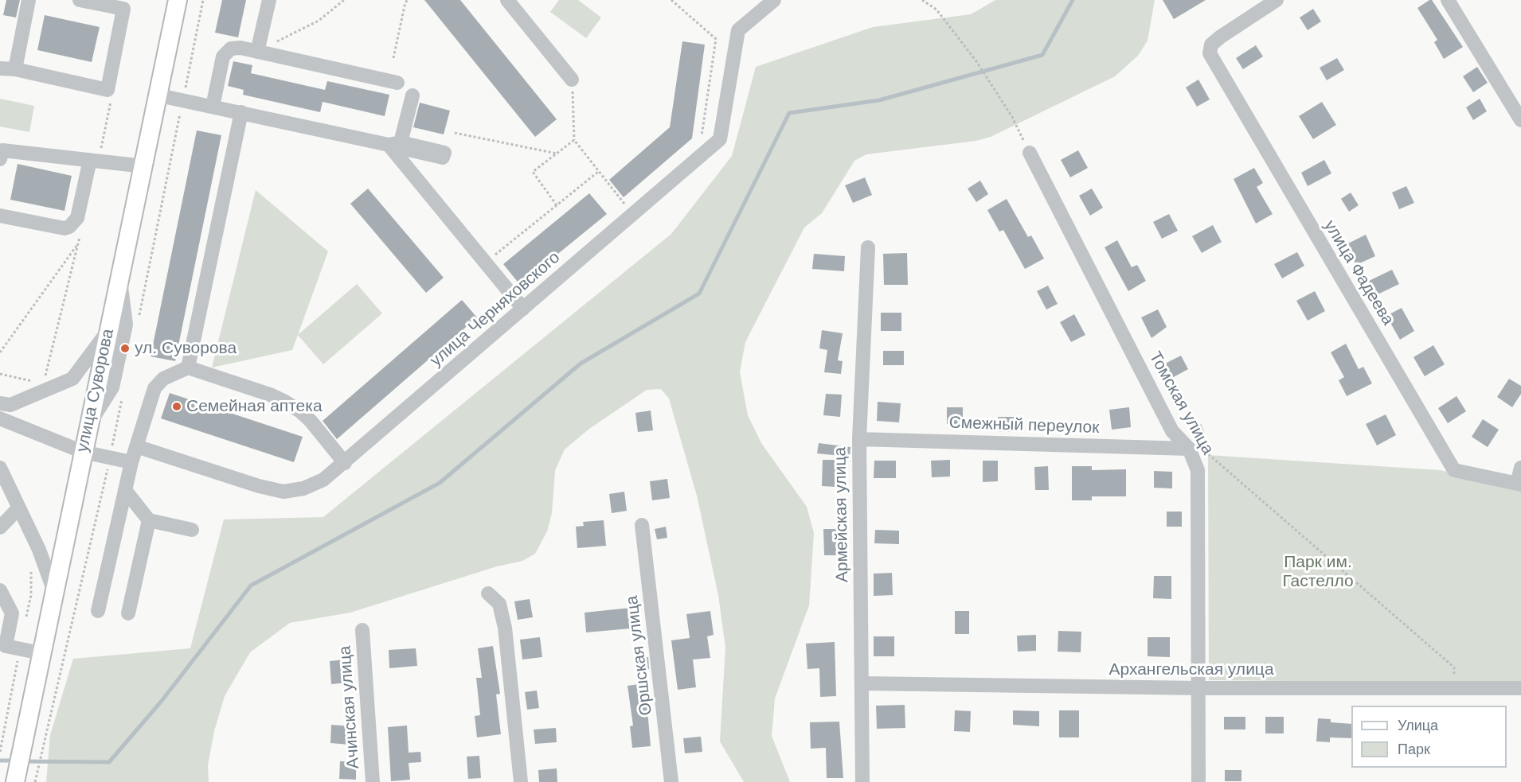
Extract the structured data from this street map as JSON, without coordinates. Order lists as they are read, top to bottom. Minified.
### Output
{"streets":{"main road":["улица Суворова"],"street":["улица Фадеева","улица Черняховского","Томская улица","Смежный переулок","Армейская улица","Оршская улица","Архангельская улица","Ачинская улица"]},"crossings":[["Томская улица","Смежный переулок"],["Томская улица","Архангельская улица"],["Смежный переулок","Армейская улица"],["Армейская улица","Архангельская улица"]],"parks":["Парк им. Гастелло"],"places":["ул. Суворова","Семейная аптека"],"legend":["Улица","Парк"]}
